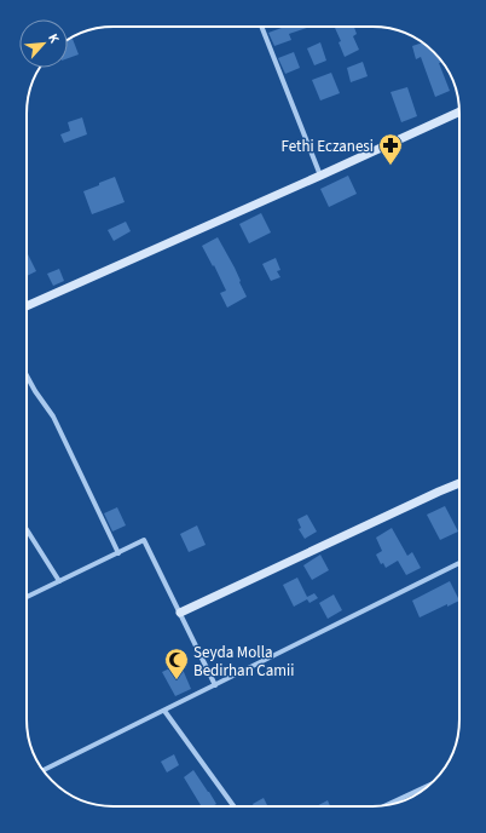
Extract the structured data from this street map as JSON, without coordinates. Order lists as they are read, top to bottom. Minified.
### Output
{"places":{"pharmacy":["Fethi Eczanesi"],"mosque":["Seyda Molla Bedirhan Camii"]},"north":"top right"}
